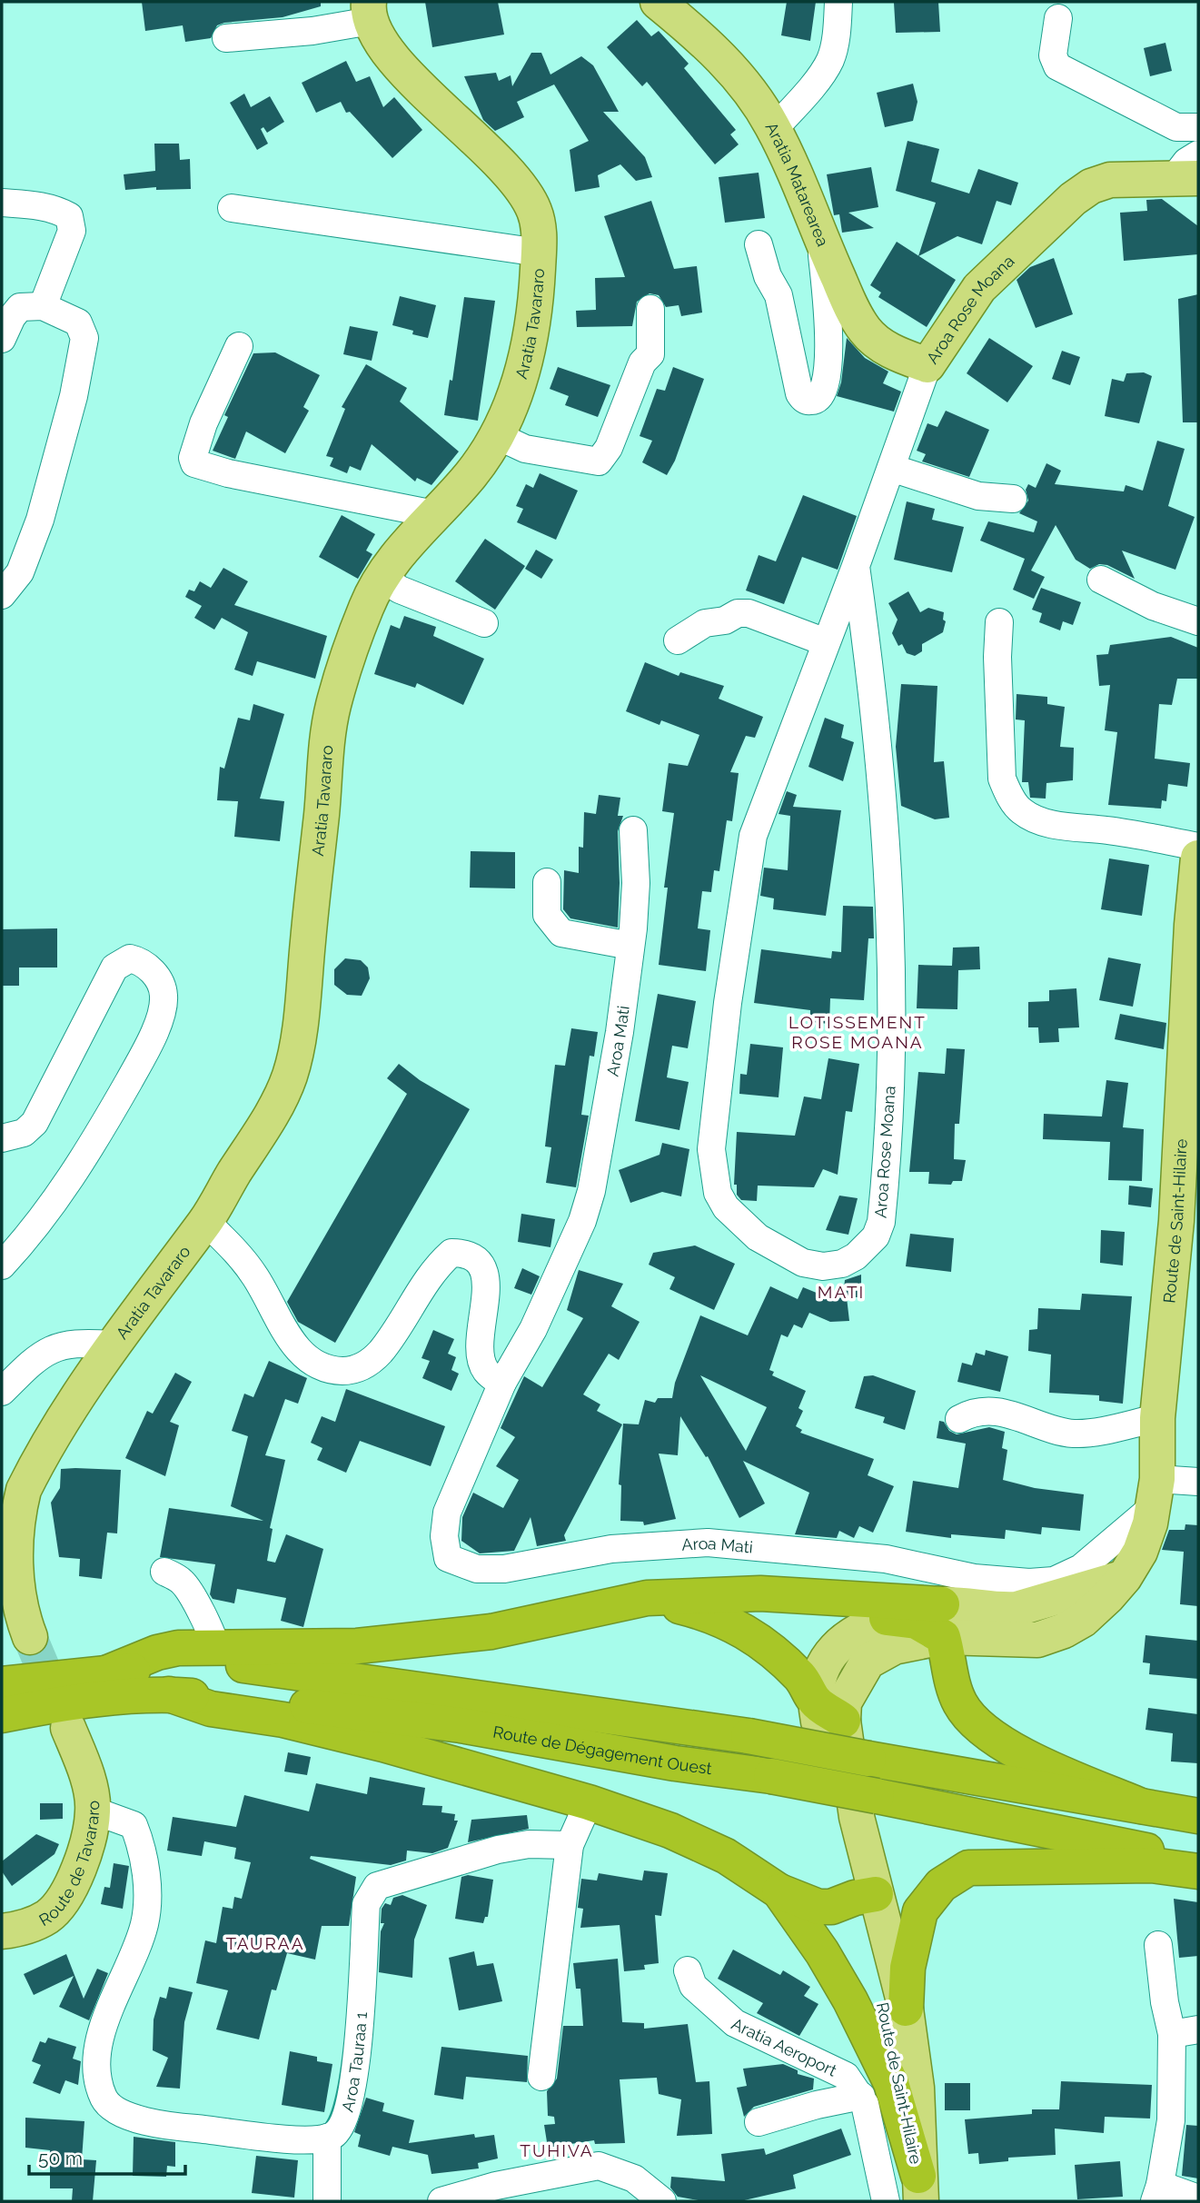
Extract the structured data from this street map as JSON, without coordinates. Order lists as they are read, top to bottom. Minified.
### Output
{"streets":{"highway":["Route de Dégagement Ouest"],"main road":["Aratia Matarearea","Aroa Rose Moana","Aratia Tavararo","Route de Saint-Hilaire","Route de Tavararo"],"street":["Aroa Mati","Aratia Aeroport","Aroa Tauraa 1"]},"crossings":[["Aratia Matarearea","Aroa Rose Moana"],["Aroa Mati","Route de Saint-Hilaire"]],"districts":["LOTISSEMENT ROSE MOANA","MATI","TAURAA","TUHIVA"],"scale_bar":"50 m"}
